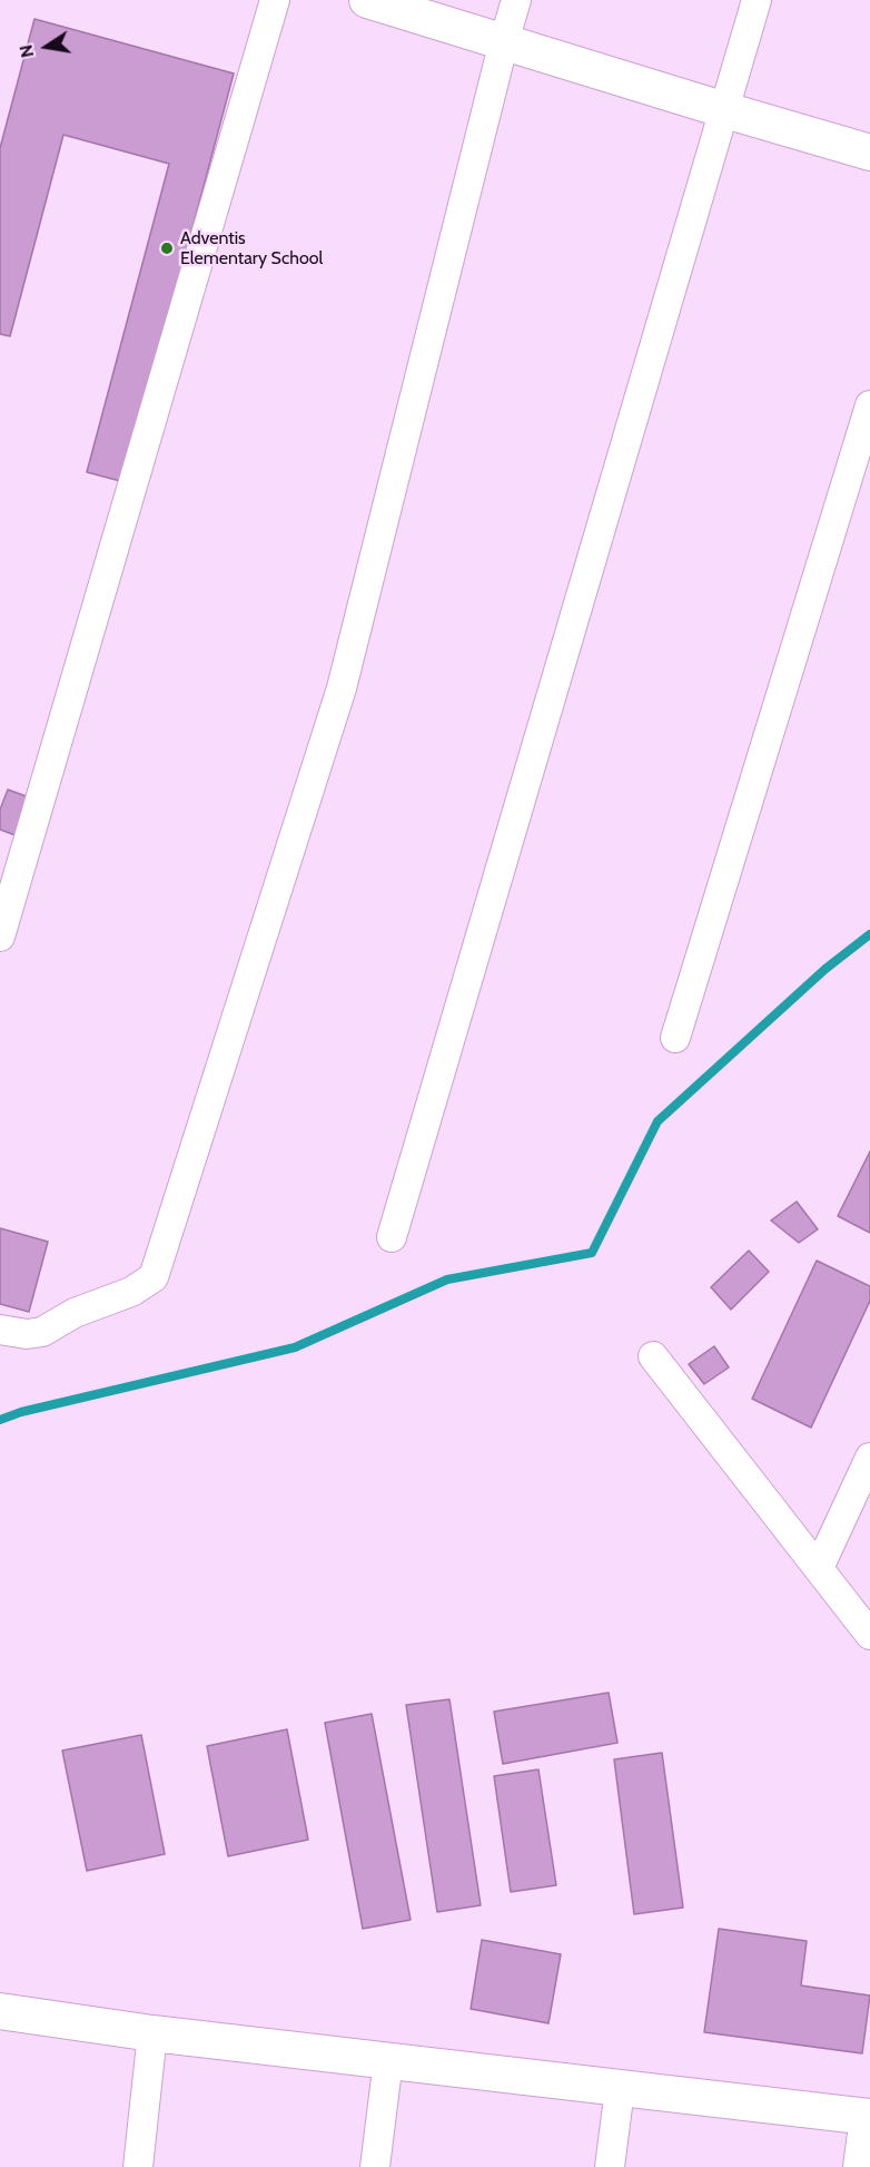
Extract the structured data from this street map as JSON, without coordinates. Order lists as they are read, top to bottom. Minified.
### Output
{"places":["Adventis Elementary School"],"north":"left"}
